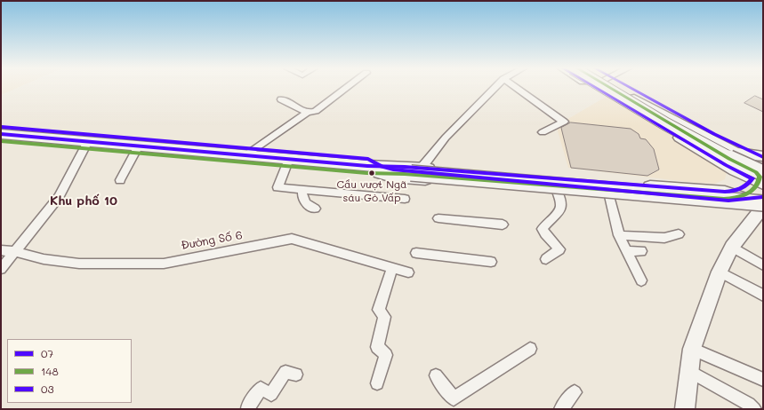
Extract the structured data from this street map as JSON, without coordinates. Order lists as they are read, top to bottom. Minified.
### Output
{"streets":{"street":["Đường Số 6"]},"districts":["Khu phố 10"],"places":["Cầu vượt Ngã sáu Gò Vấp"],"lines":["transit line 07","transit line 148","transit line 03"],"legend":["07","148","03"]}
